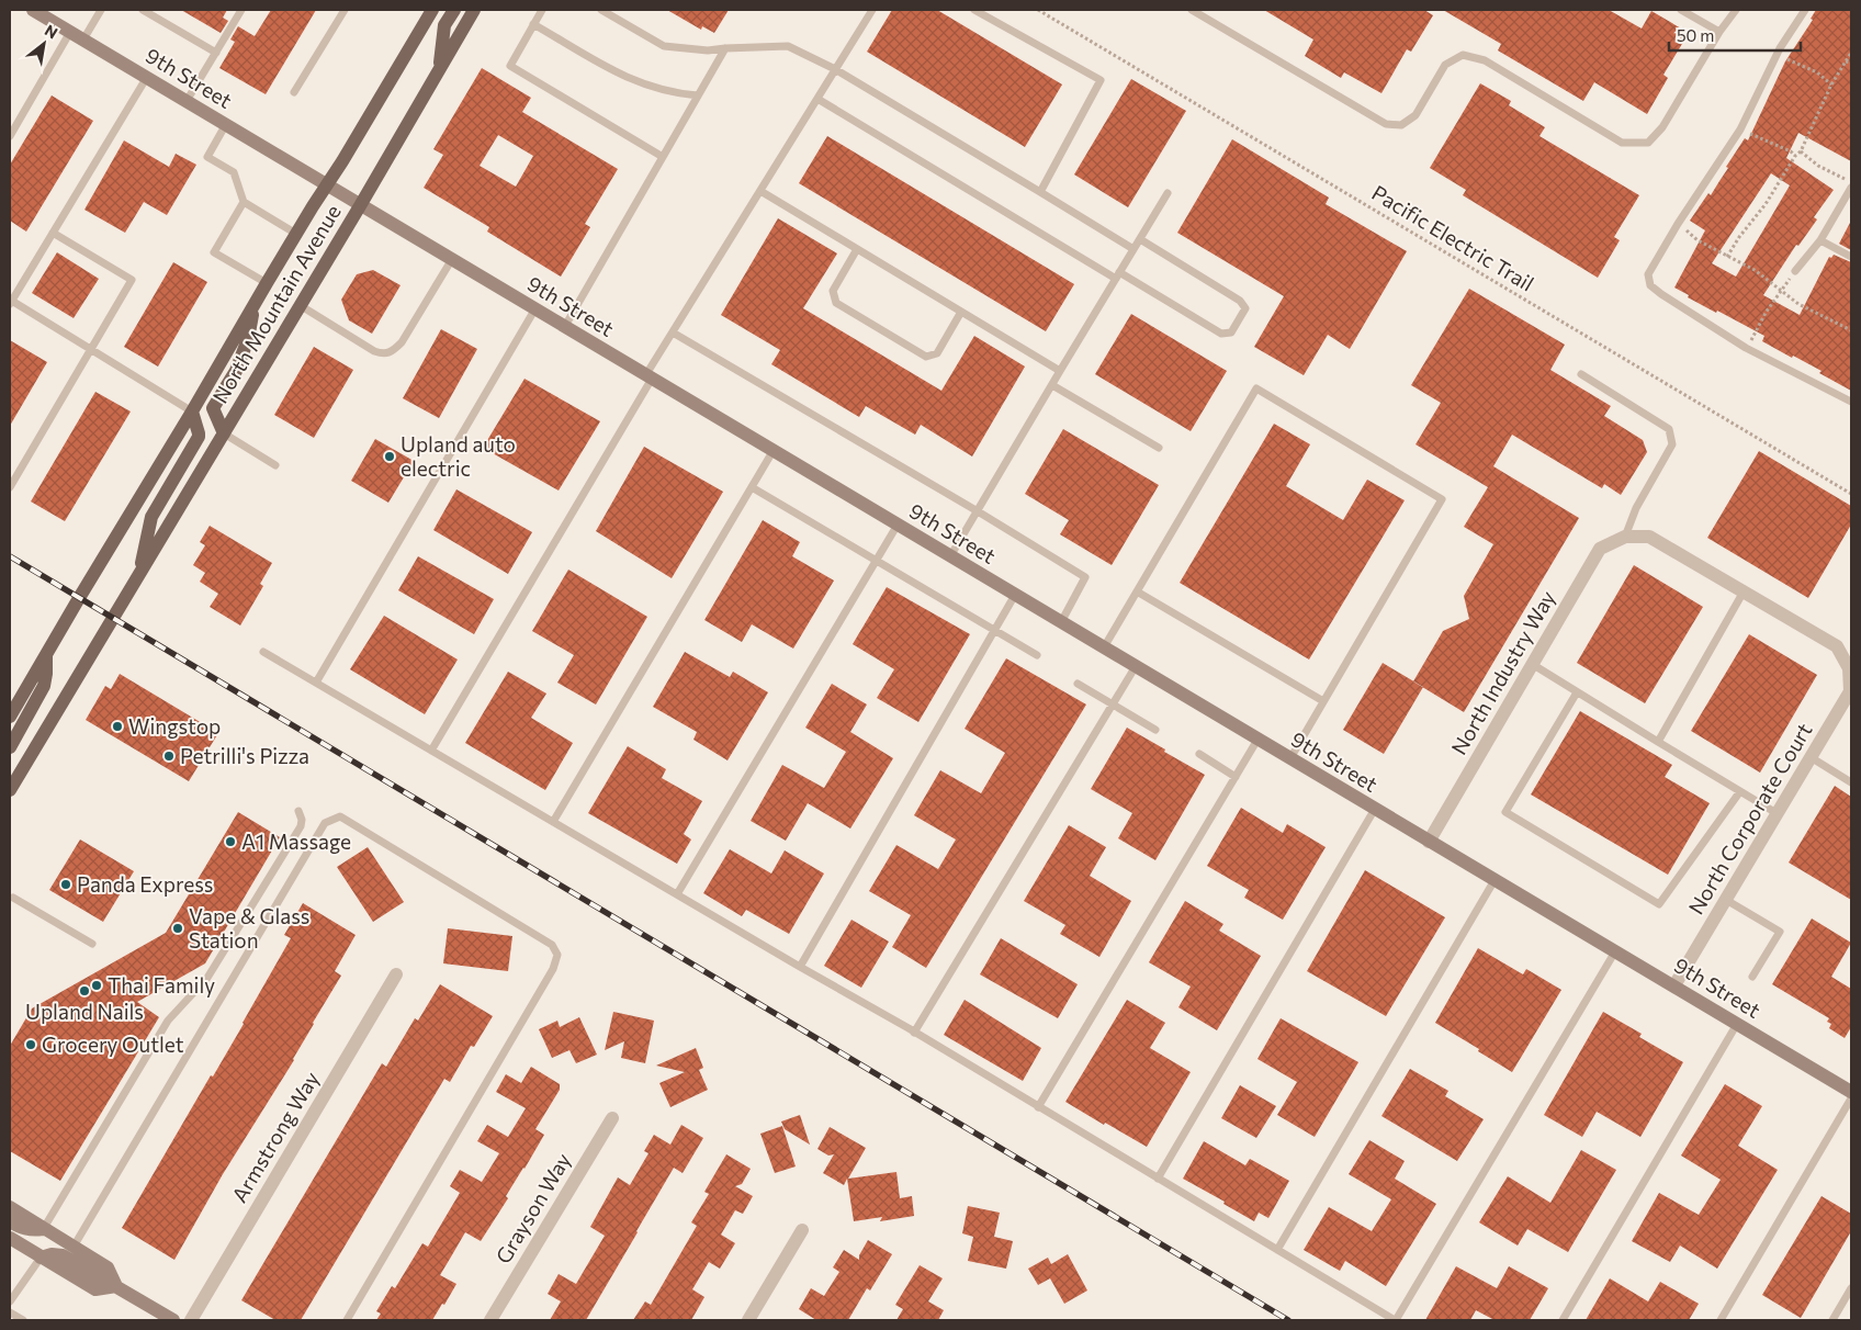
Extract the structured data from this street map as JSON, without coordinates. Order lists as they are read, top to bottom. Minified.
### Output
{"streets":{"main road":["North Mountain Avenue"],"street":["9th Street","North Industry Way","North Corporate Court","Armstrong Way","Grayson Way"],"path":["Pacific Electric Trail"]},"crossings":[["9th Street","North Mountain Avenue"],["9th Street","North Industry Way"],["9th Street","North Corporate Court"]],"places":["Upland auto electric","Wingstop","Petrilli's Pizza","A1 Massage","Panda Express","Vape & Glass Station","Thai Family","Upland Nails","Grocery Outlet"],"scale_bar":"50 m","north":"top right"}
